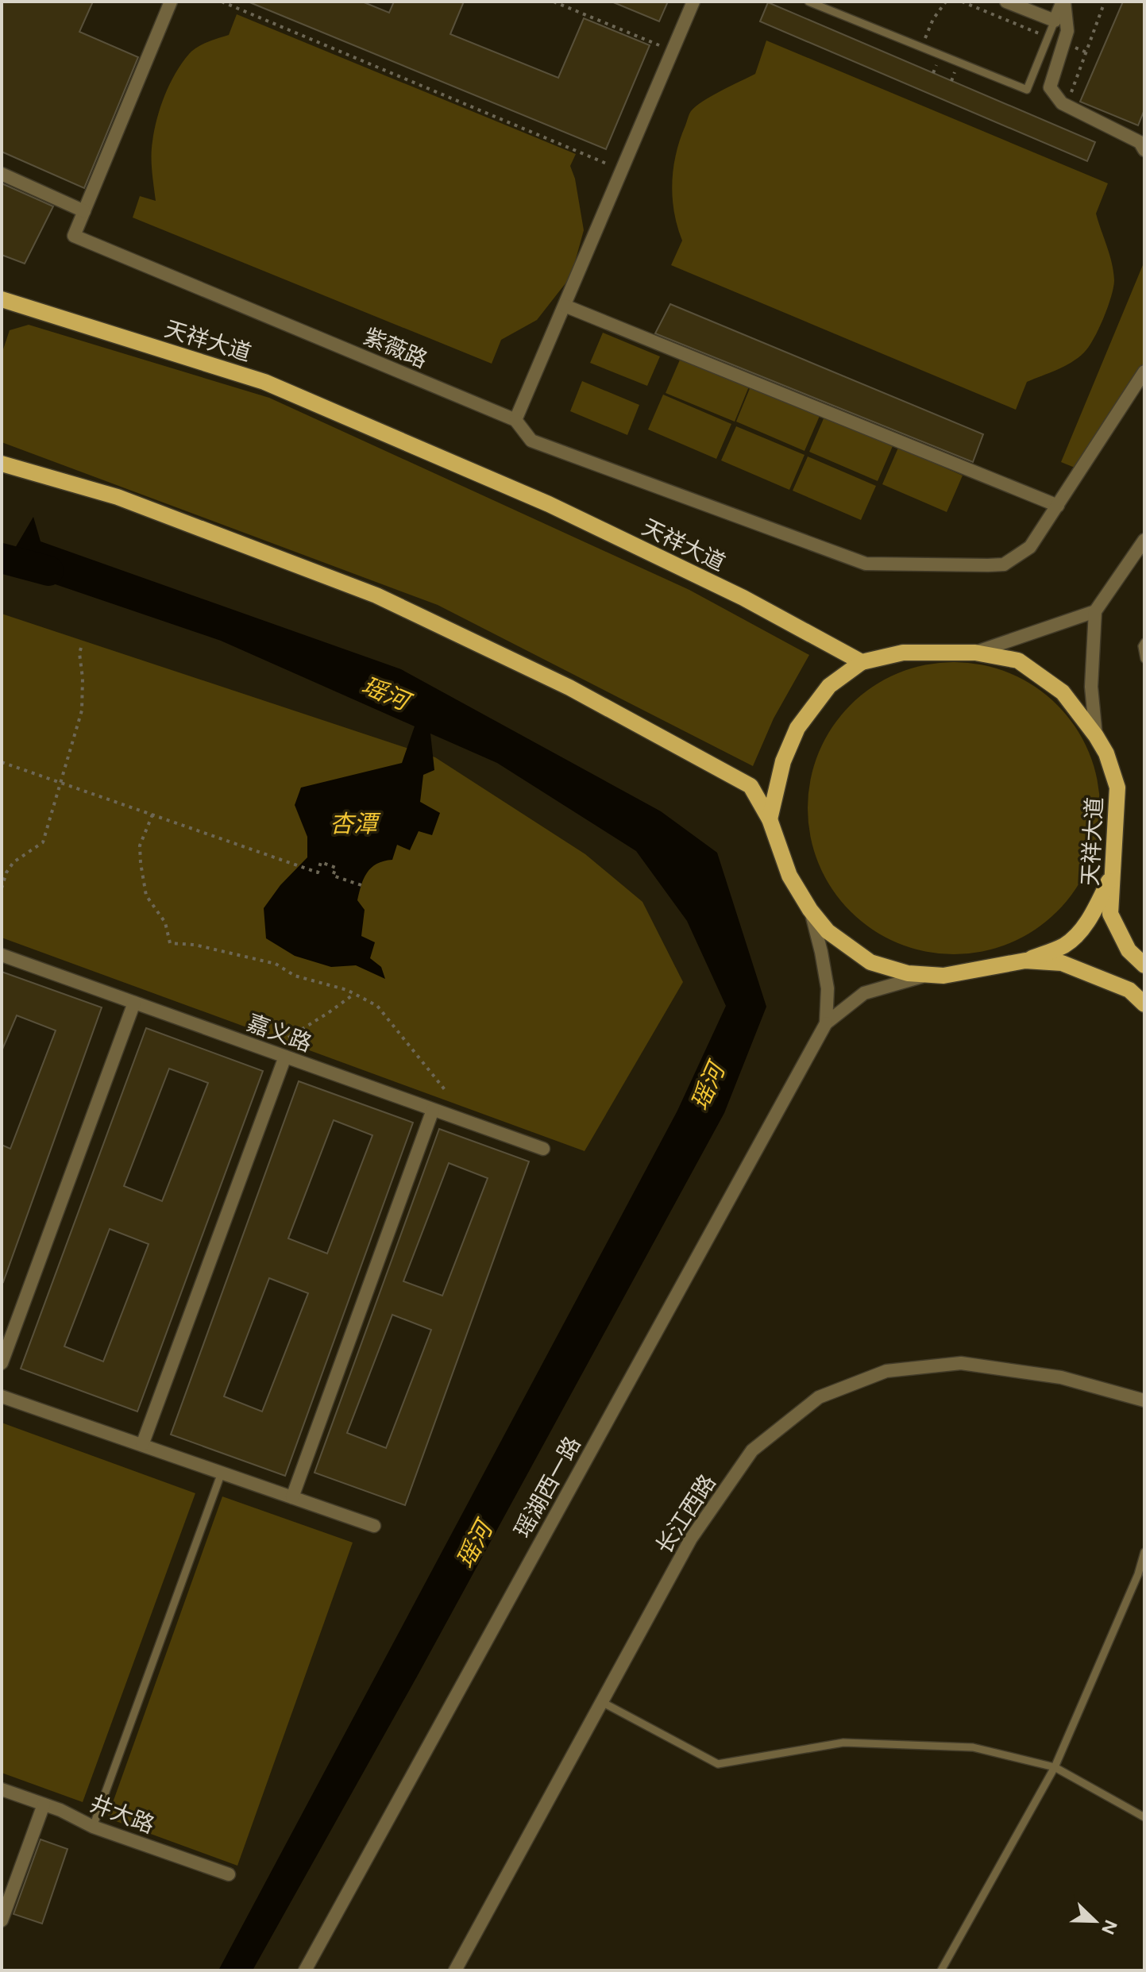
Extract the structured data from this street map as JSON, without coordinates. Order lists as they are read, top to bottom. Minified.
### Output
{"streets":{"main road":["天祥大道"],"street":["紫薇路","嘉义路","瑶湖西一路","长江西路","井大路"]},"water":["瑶河","杏潭"],"north":"bottom right"}
